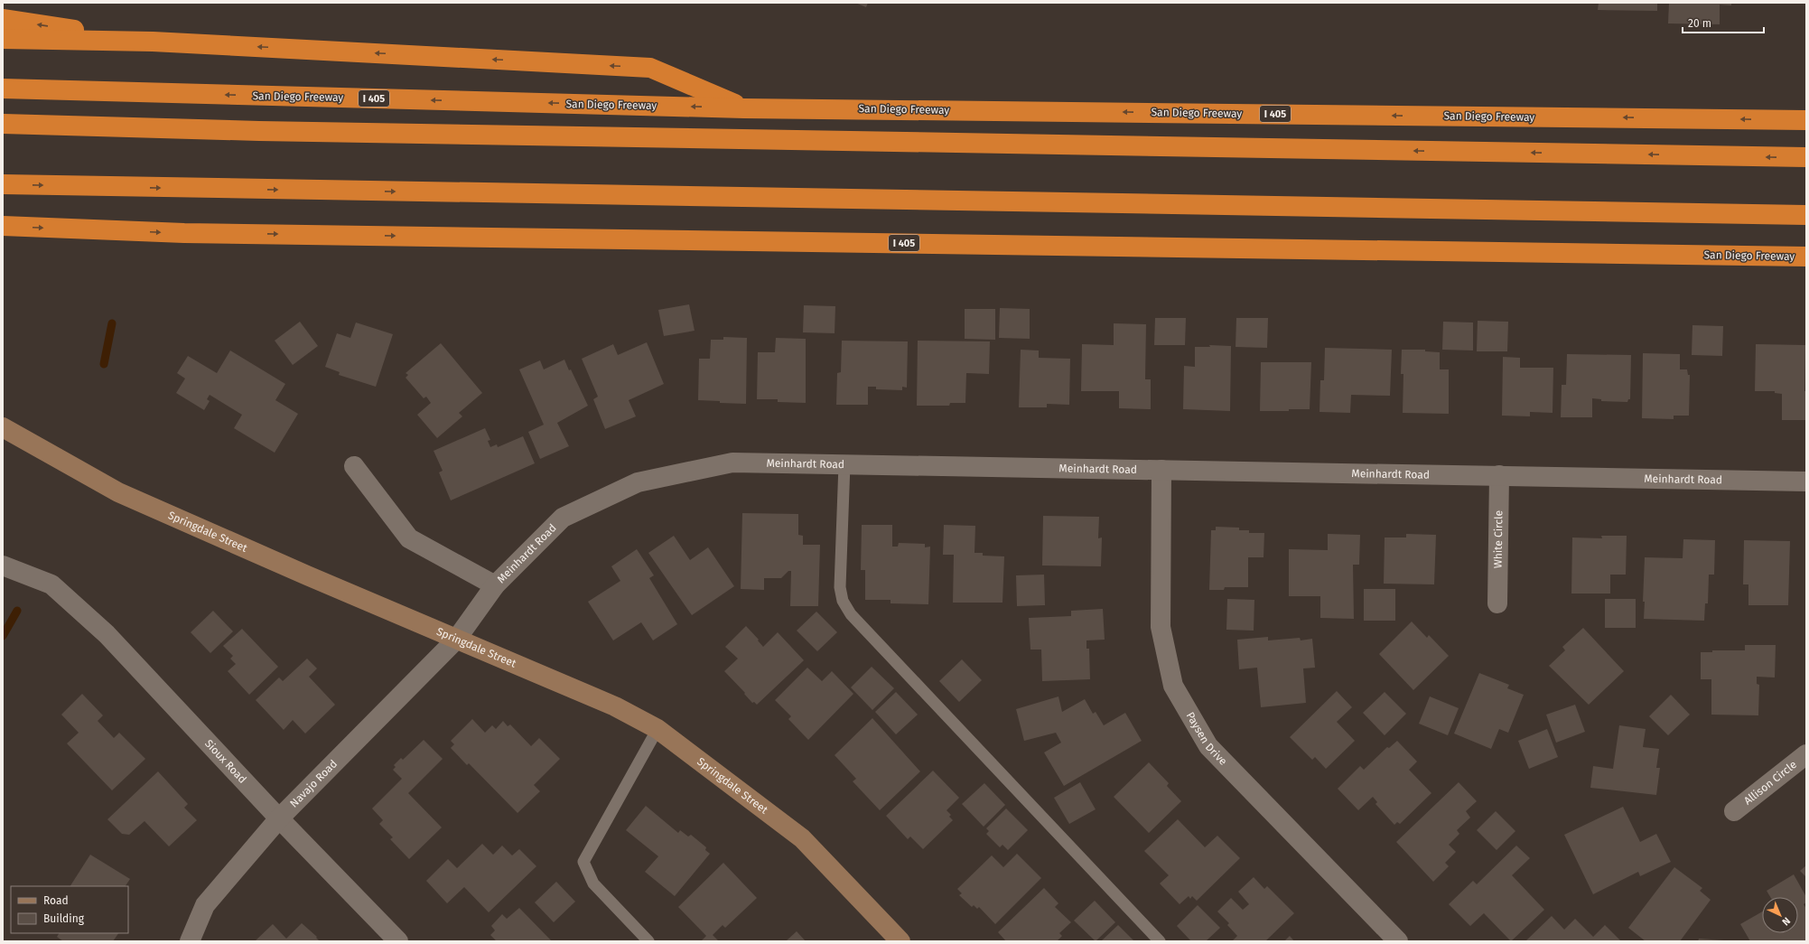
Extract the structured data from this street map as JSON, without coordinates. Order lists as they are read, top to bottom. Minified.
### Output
{"streets":{"highway":["San Diego Freeway","I 405"],"main road":["Springdale Street"],"street":["Meinhardt Road","White Circle","Paysen Drive","Sioux Road","Allison Circle","Navajo Road"]},"crossings":[["Meinhardt Road","Springdale Street"],["Meinhardt Road","White Circle"],["Meinhardt Road","Paysen Drive"],["Meinhardt Road","Navajo Road"],["Springdale Street","Navajo Road"],["Sioux Road","Navajo Road"]],"legend":["Road","Building"],"scale_bar":"20 m","north":"bottom right"}
